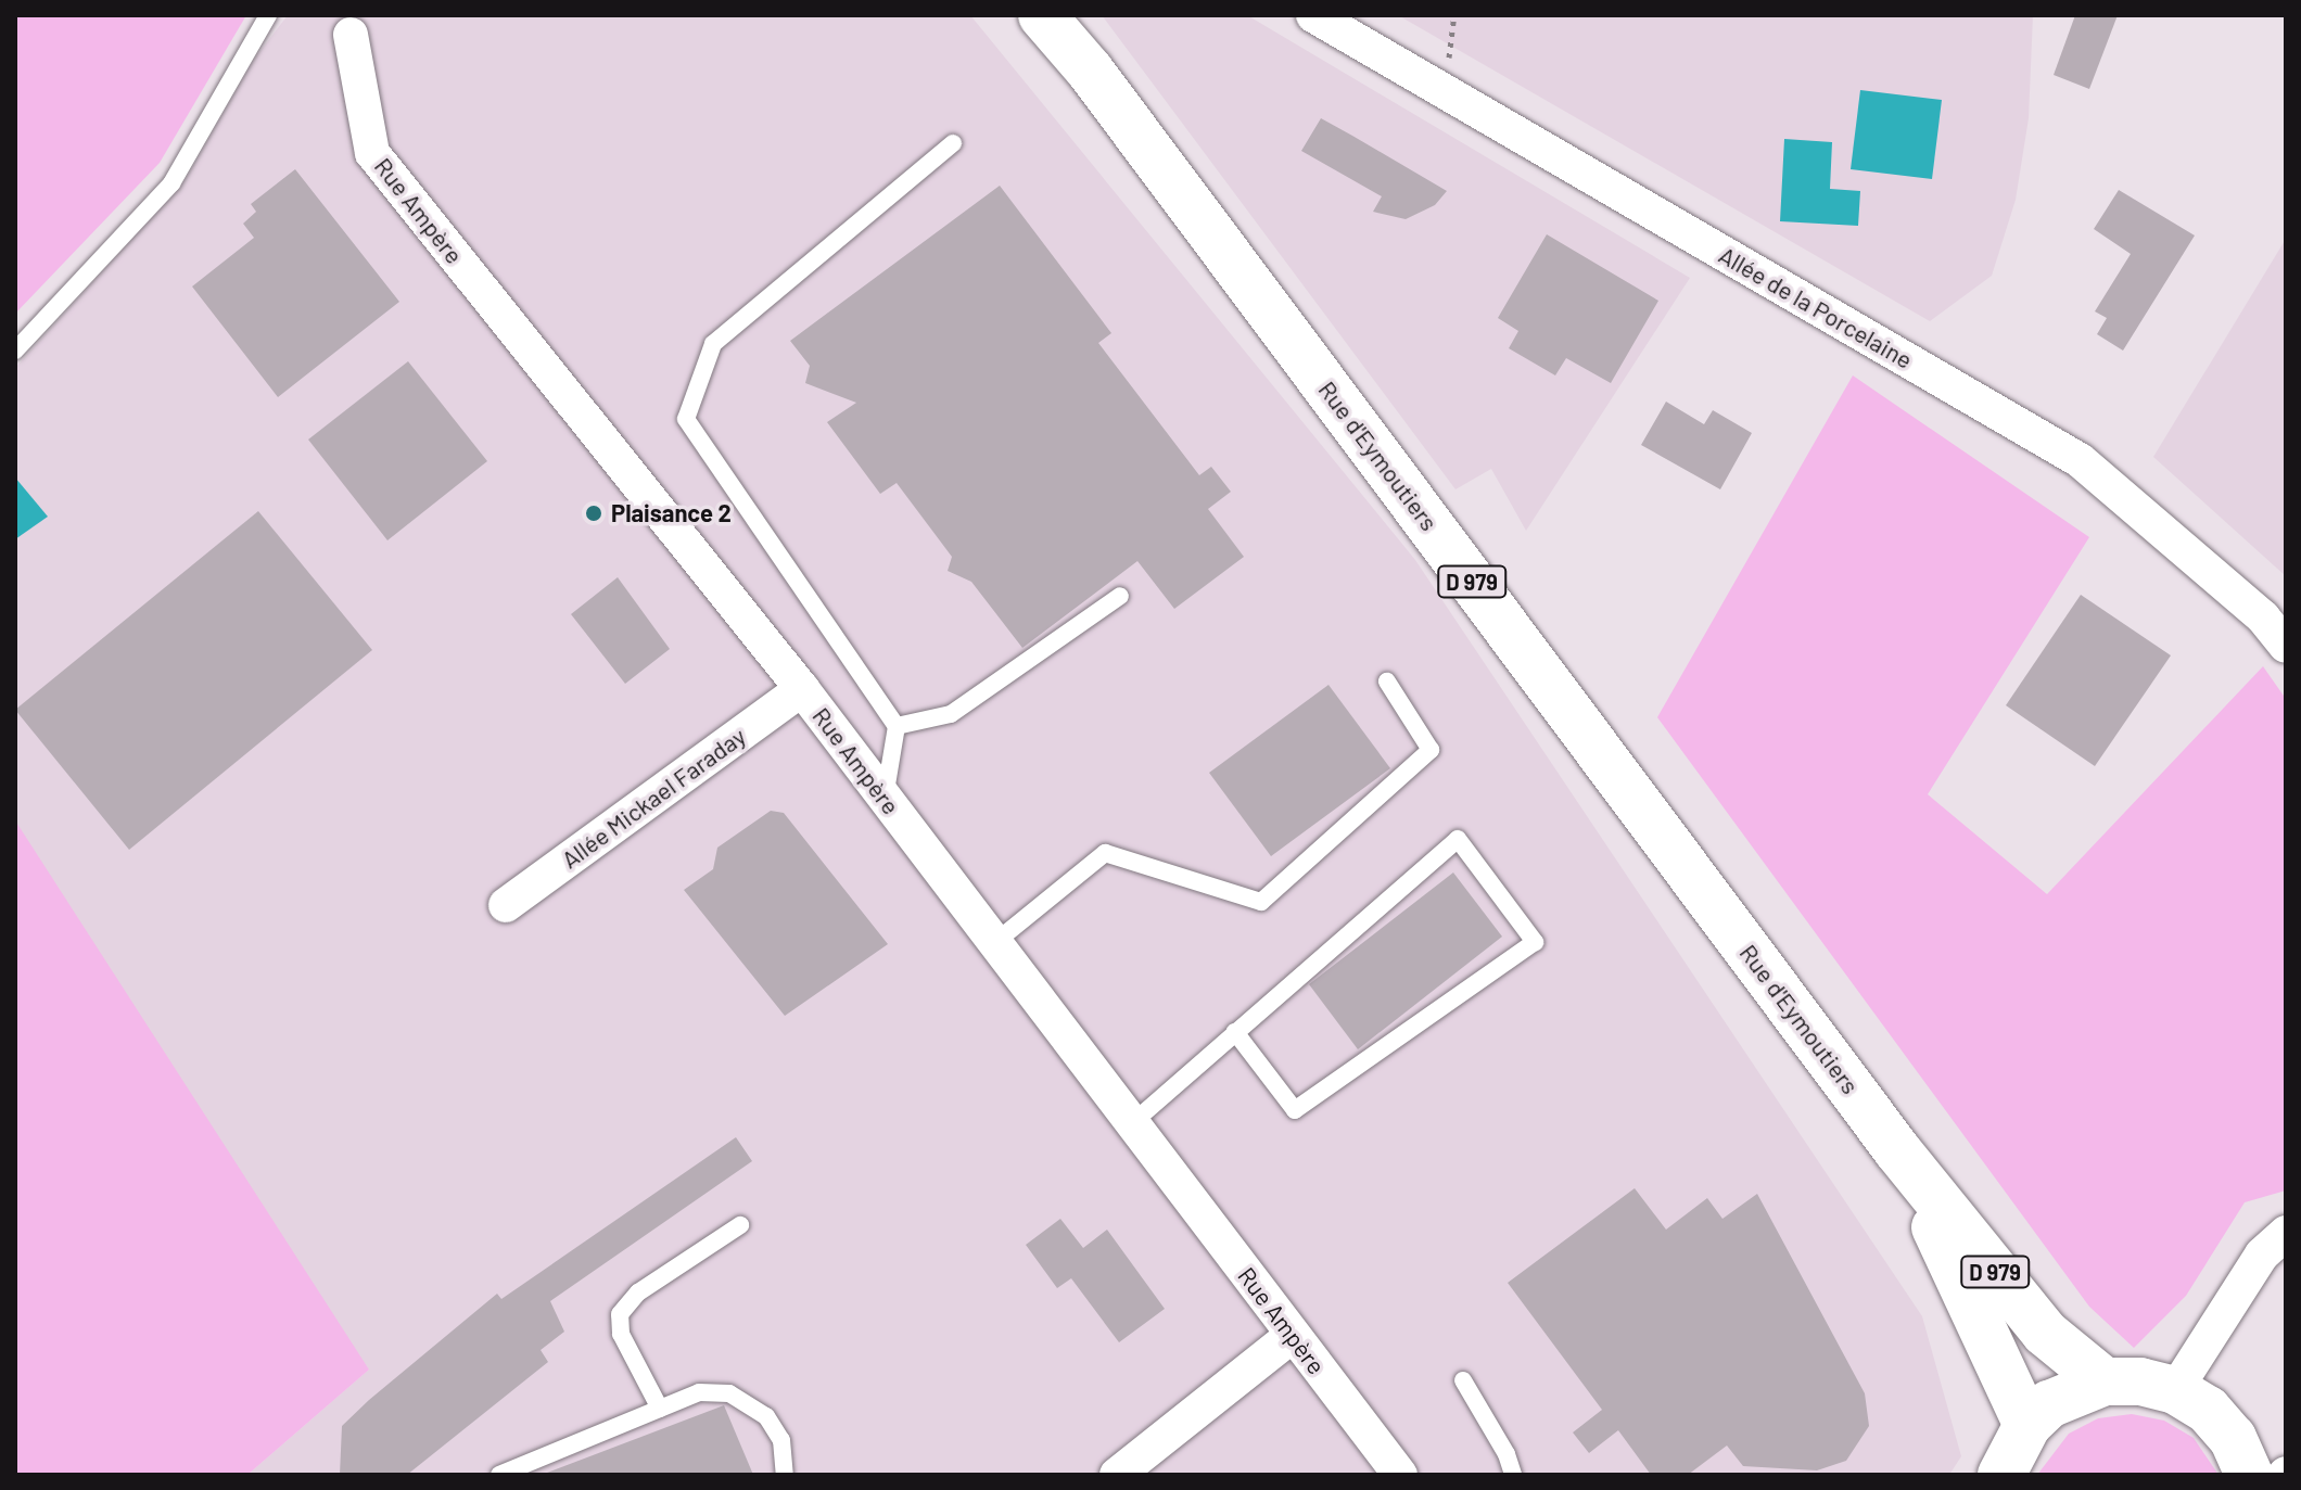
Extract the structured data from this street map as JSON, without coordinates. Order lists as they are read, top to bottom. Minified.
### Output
{"streets":{"main road":["Rue d'Eymoutiers","D 979"],"street":["Rue Ampère","Allée de la Porcelaine","Allée Mickael Faraday"]},"crossings":[["Rue Ampère","Allée Mickael Faraday"],["Rue d'Eymoutiers","D 979"]],"places":["Plaisance 2"]}
